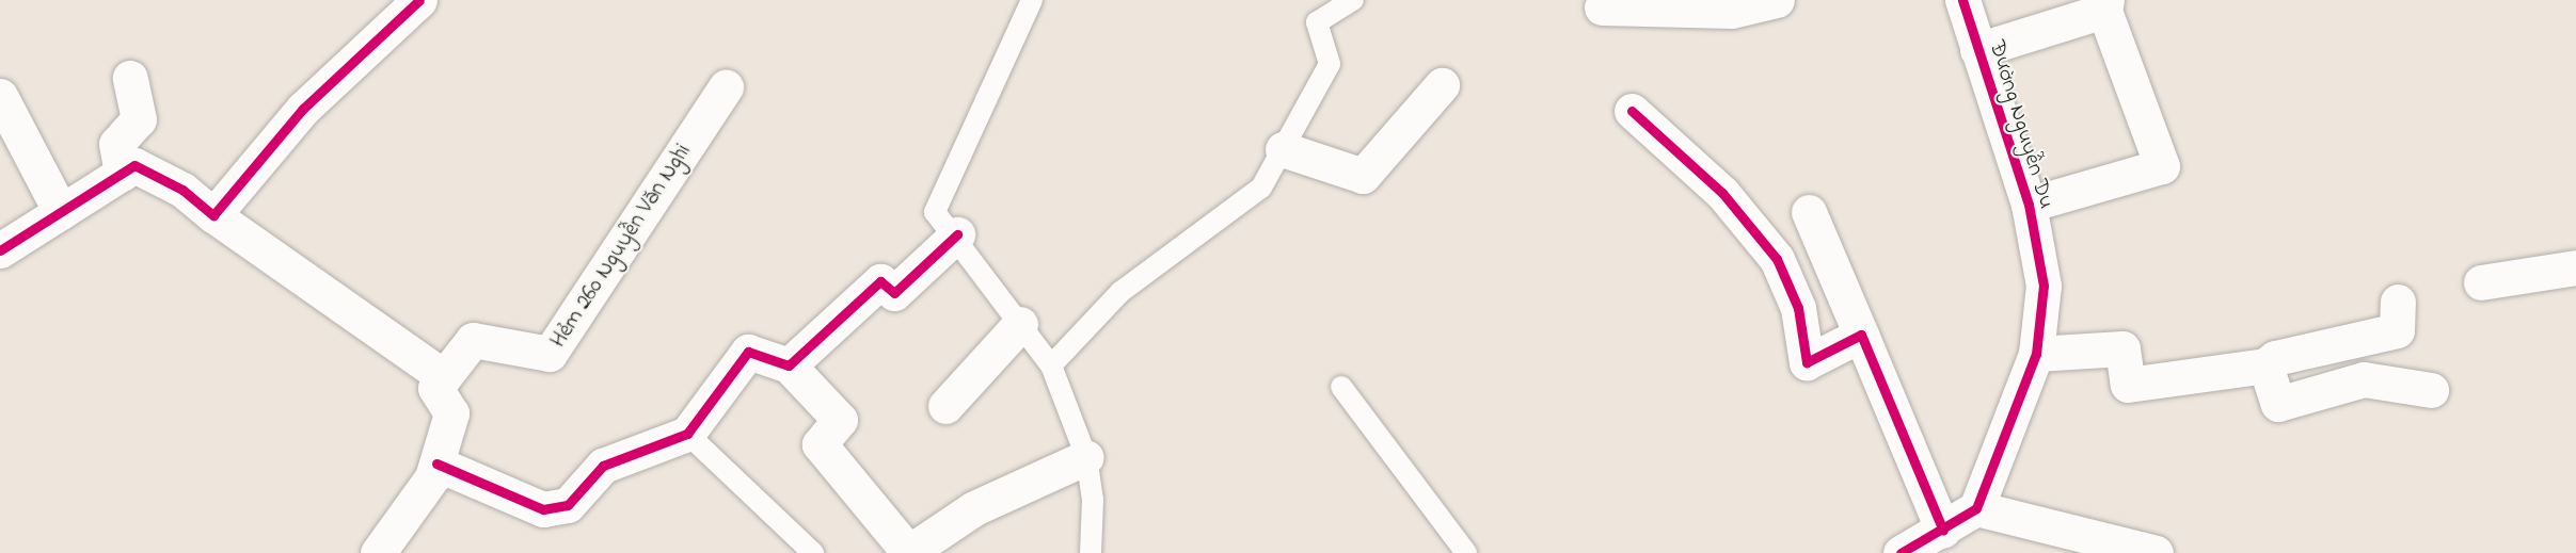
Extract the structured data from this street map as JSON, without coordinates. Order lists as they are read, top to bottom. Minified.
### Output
{"streets":{"street":["Đường Nguyễn Du","Hẻm 260 Nguyễn Văn Nghi"]}}
